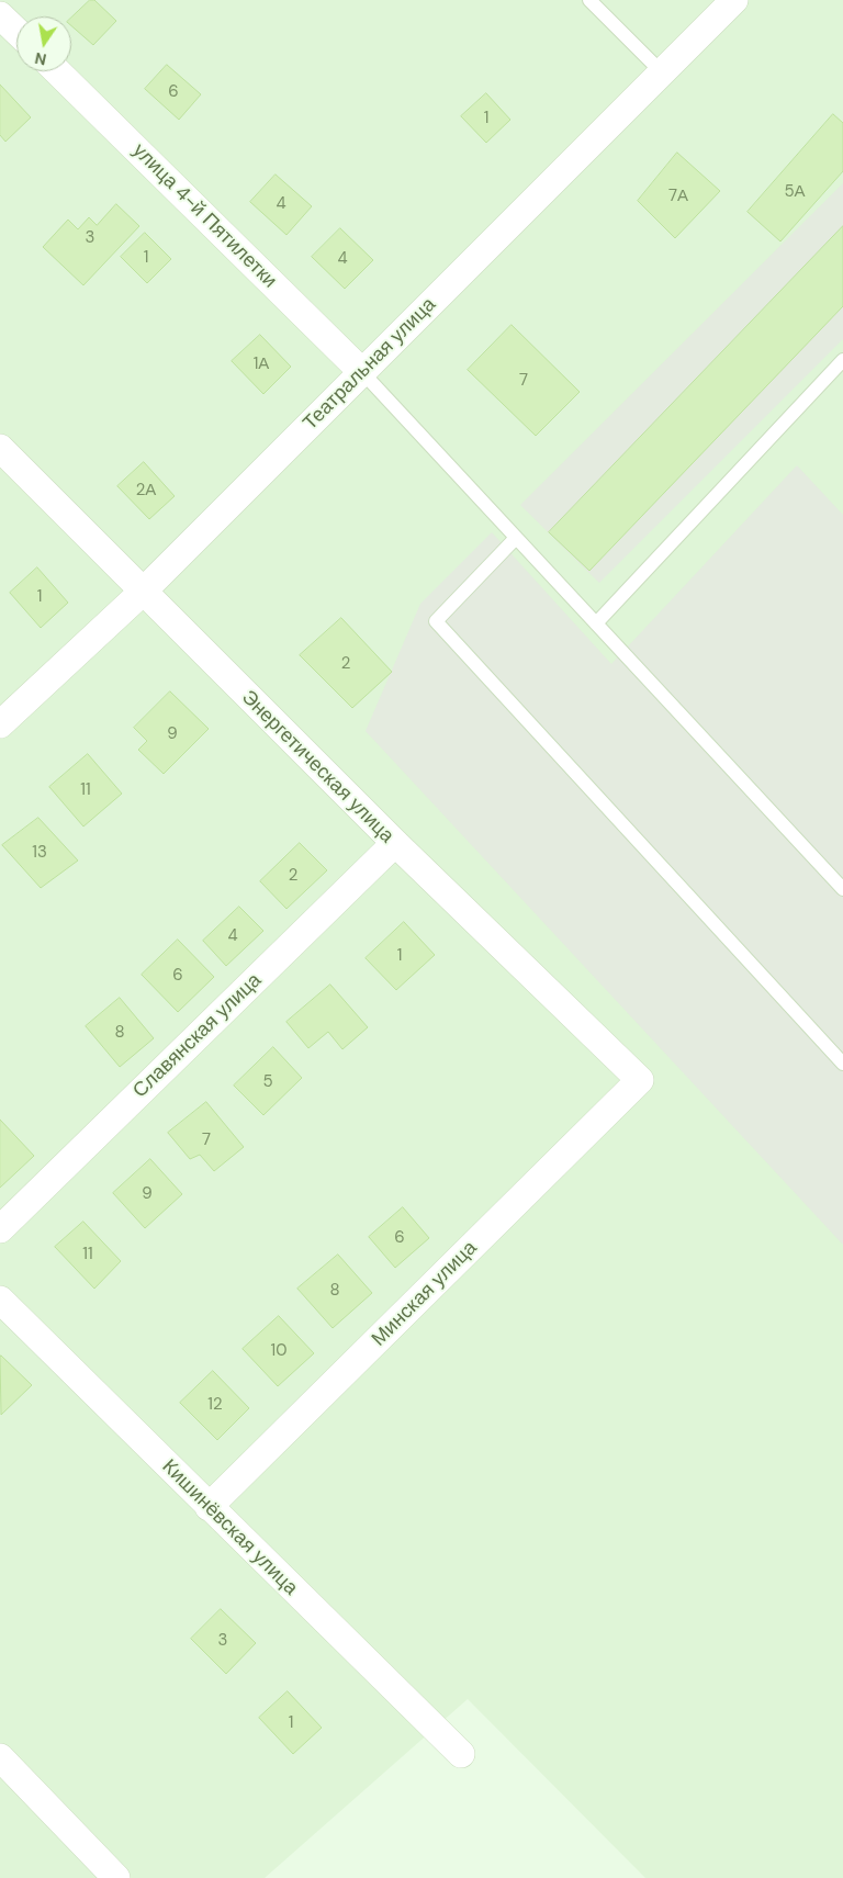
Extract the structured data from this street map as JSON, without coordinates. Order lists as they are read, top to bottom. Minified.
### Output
{"streets":{"street":["улица 4-й Пятилетки","Театральная улица","Энергетическая улица","Славянская улица","Минская улица","Кишинёвская улица"]},"crossings":[["улица 4-й Пятилетки","Театральная улица"],["Театральная улица","Энергетическая улица"],["Энергетическая улица","Славянская улица"],["Энергетическая улица","Минская улица"],["Минская улица","Кишинёвская улица"]],"house_numbers":["6","1","5А","7А","4","3","1","4","1А","7","2А","1","2","9","11","13","2","4","1","6","8","5","7","9","6","11","8","10","12","3","1"],"north":"bottom"}
